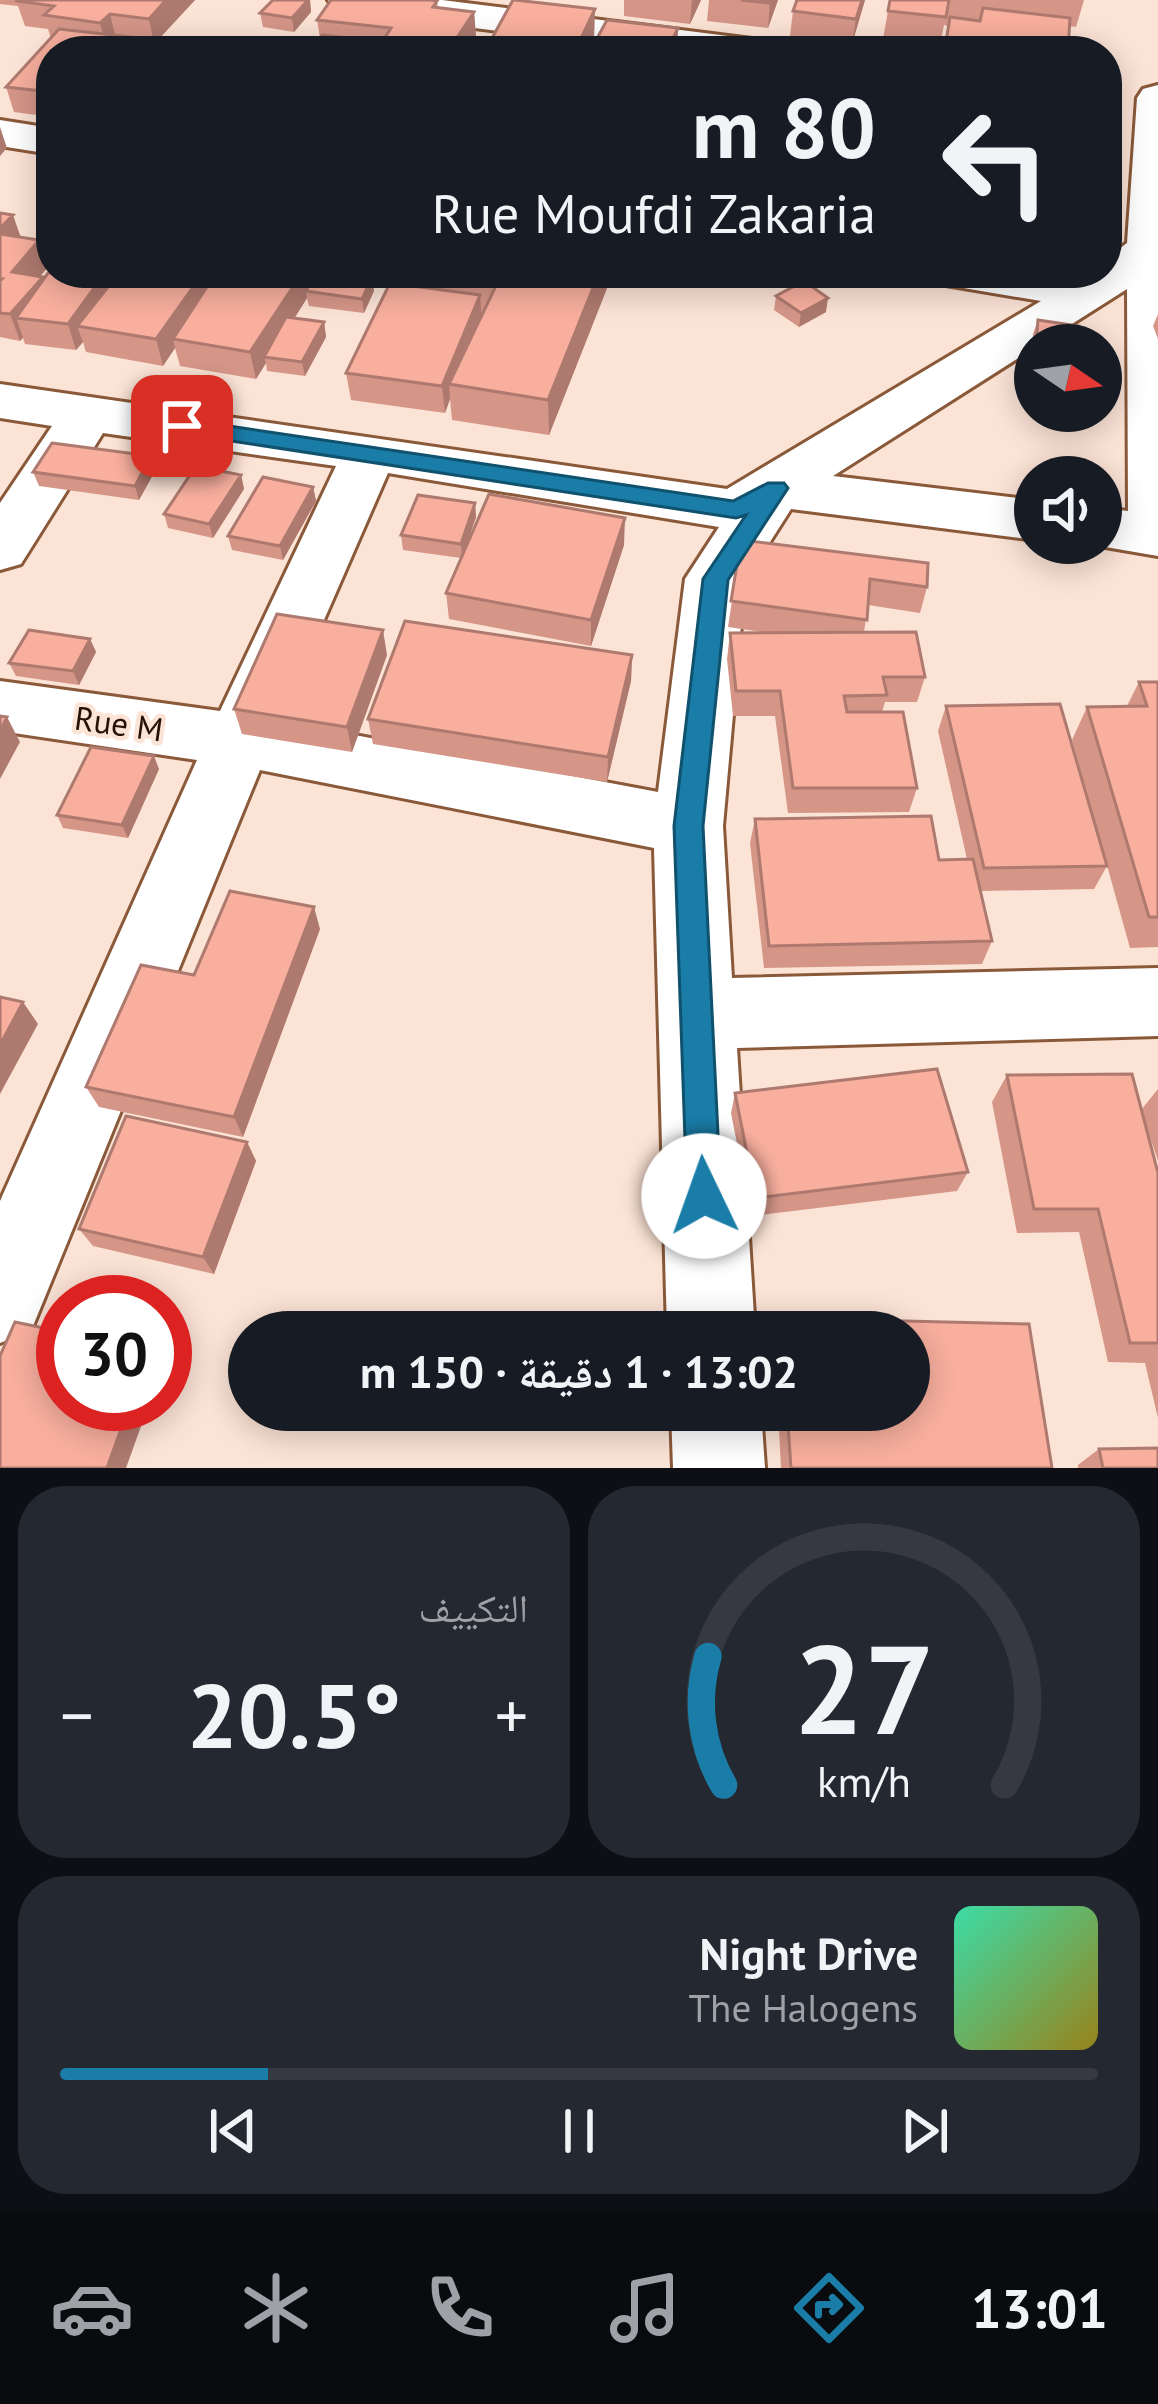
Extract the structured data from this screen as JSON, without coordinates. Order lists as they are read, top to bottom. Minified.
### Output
{"streets":{"street":["Rue M"]},"north":"right","page":{"turn":["80 m","Rue Moufdi Zakaria"],"limit":"30","trip":"13:02 · 1 دقيقة · 150 m","tile":"التكييف","heat":["−","20.5°","+"],"song":["Night Drive","The Halogens"],"tabs":"13:01","gauge":["27","km/h"]}}
